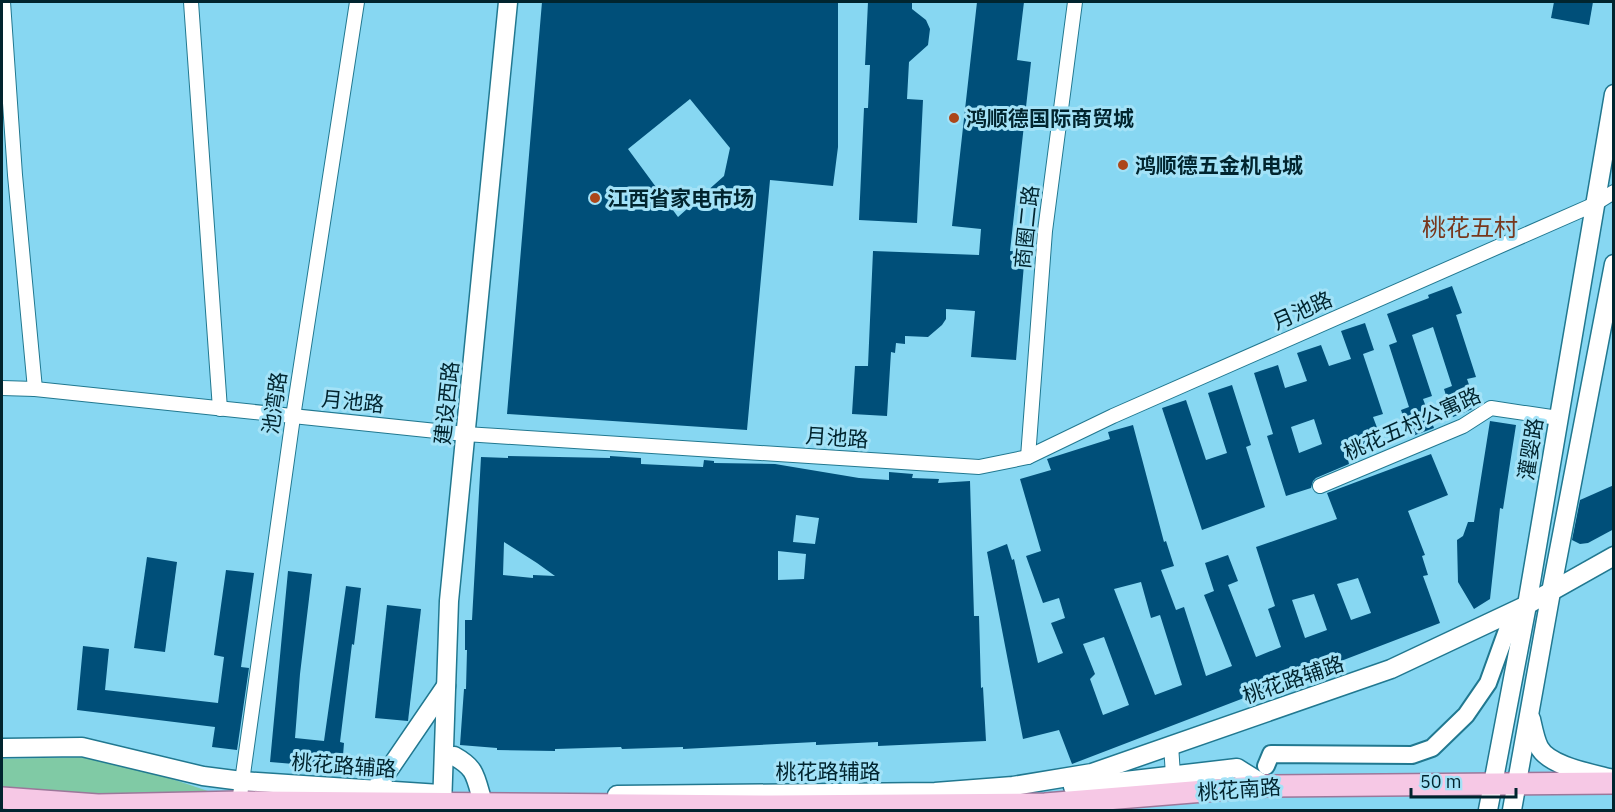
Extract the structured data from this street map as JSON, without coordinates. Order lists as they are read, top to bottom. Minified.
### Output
{"streets":{"main road":["建设西路","灌婴路","桃花路辅路","桃花南路"],"street":["商圈二路","月池路","池湾路","桃花五村公寓路"]},"crossings":[["商圈二路","月池路"],["月池路","池湾路"],["月池路","建设西路"],["月池路","灌婴路"],["池湾路","桃花路辅路"],["池湾路","桃花南路"],["建设西路","桃花路辅路"],["建设西路","桃花南路"],["桃花五村公寓路","灌婴路"],["灌婴路","桃花路辅路"],["灌婴路","桃花南路"],["桃花路辅路","桃花南路"]],"districts":["桃花五村"],"places":["鸿顺德国际商贸城","鸿顺德五金机电城","江西省家电市场"],"scale_bar":"50 m"}
